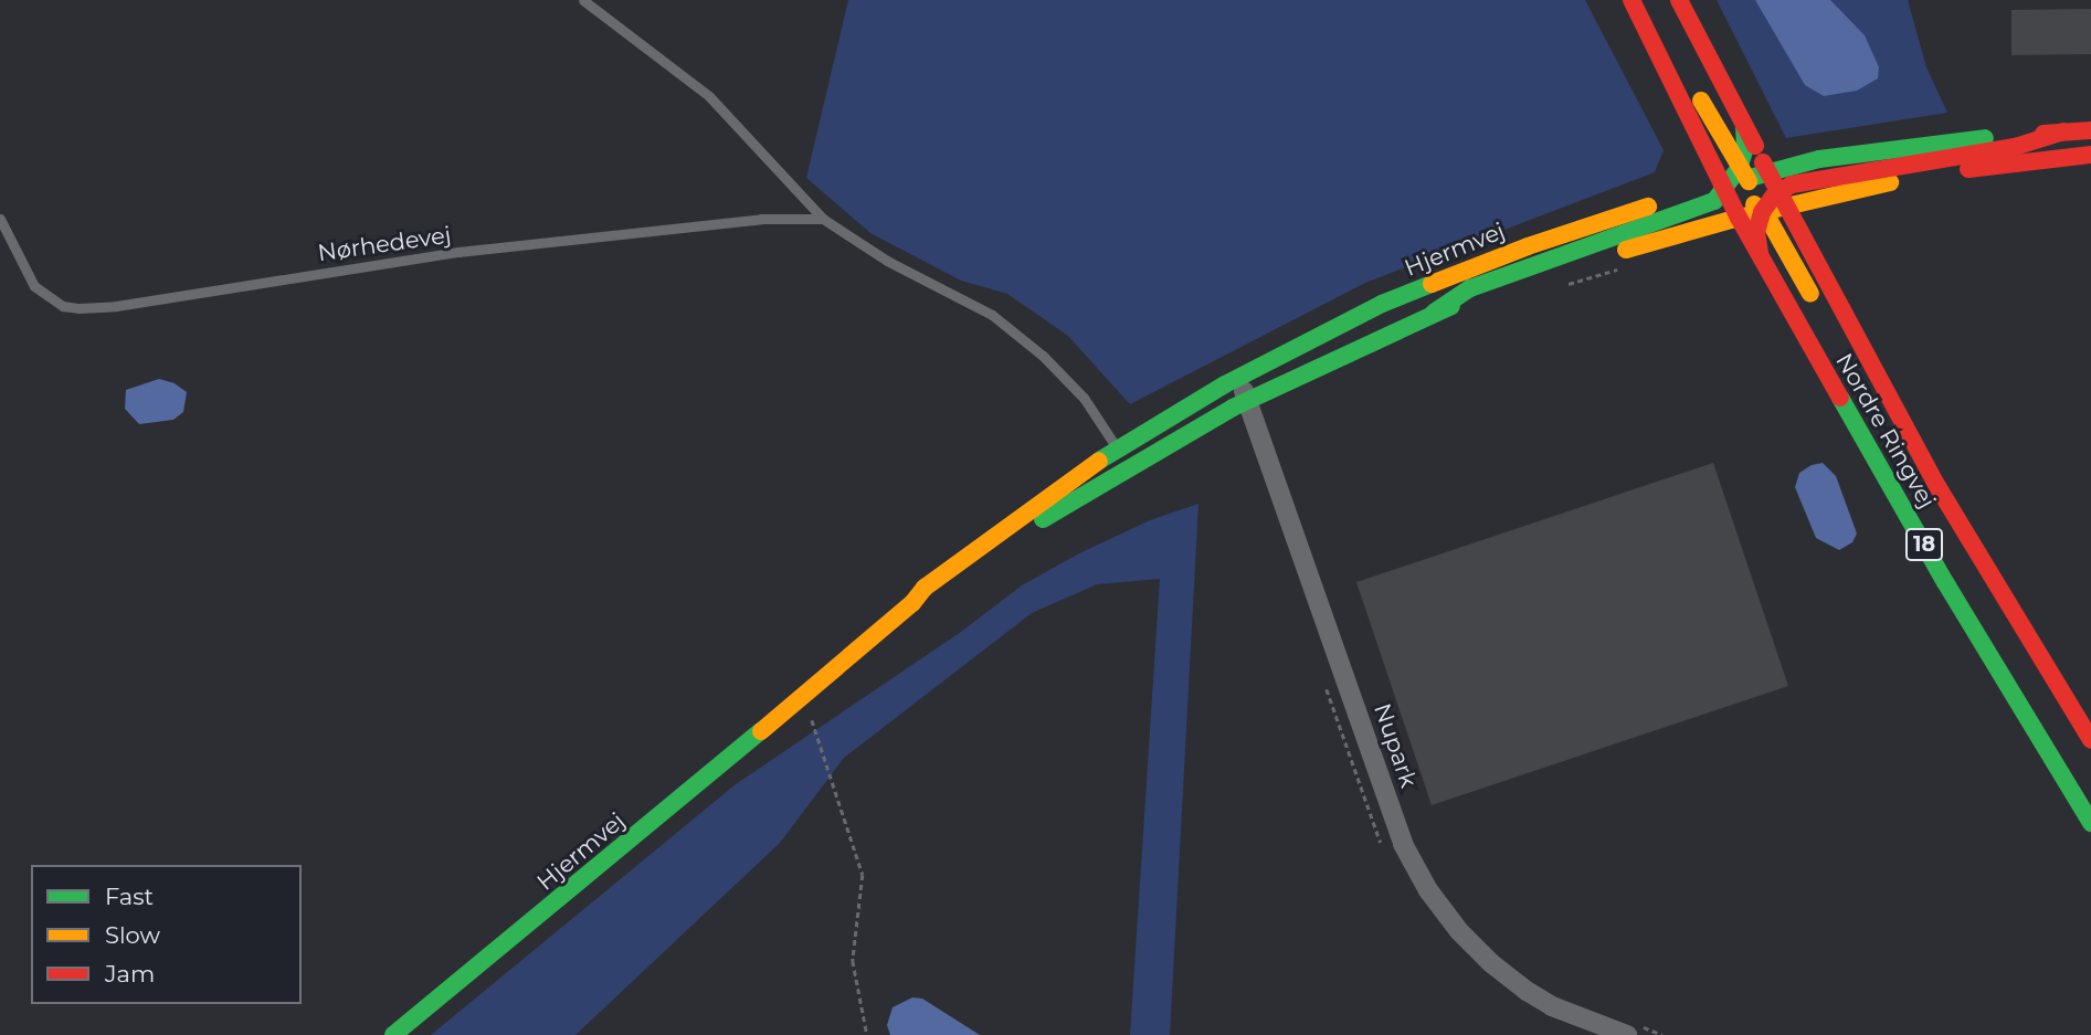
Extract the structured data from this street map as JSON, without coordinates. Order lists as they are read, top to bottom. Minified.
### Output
{"streets":{"main road":["Hjermvej","Nordre Ringvej","18"],"street":["Nupark"],"lane":["Nørhedevej"]},"crossings":[["Hjermvej","Nordre Ringvej"],["Hjermvej","18"],["Hjermvej","Nupark"],["Nordre Ringvej","18"]],"legend":["Fast","Slow","Jam"]}
